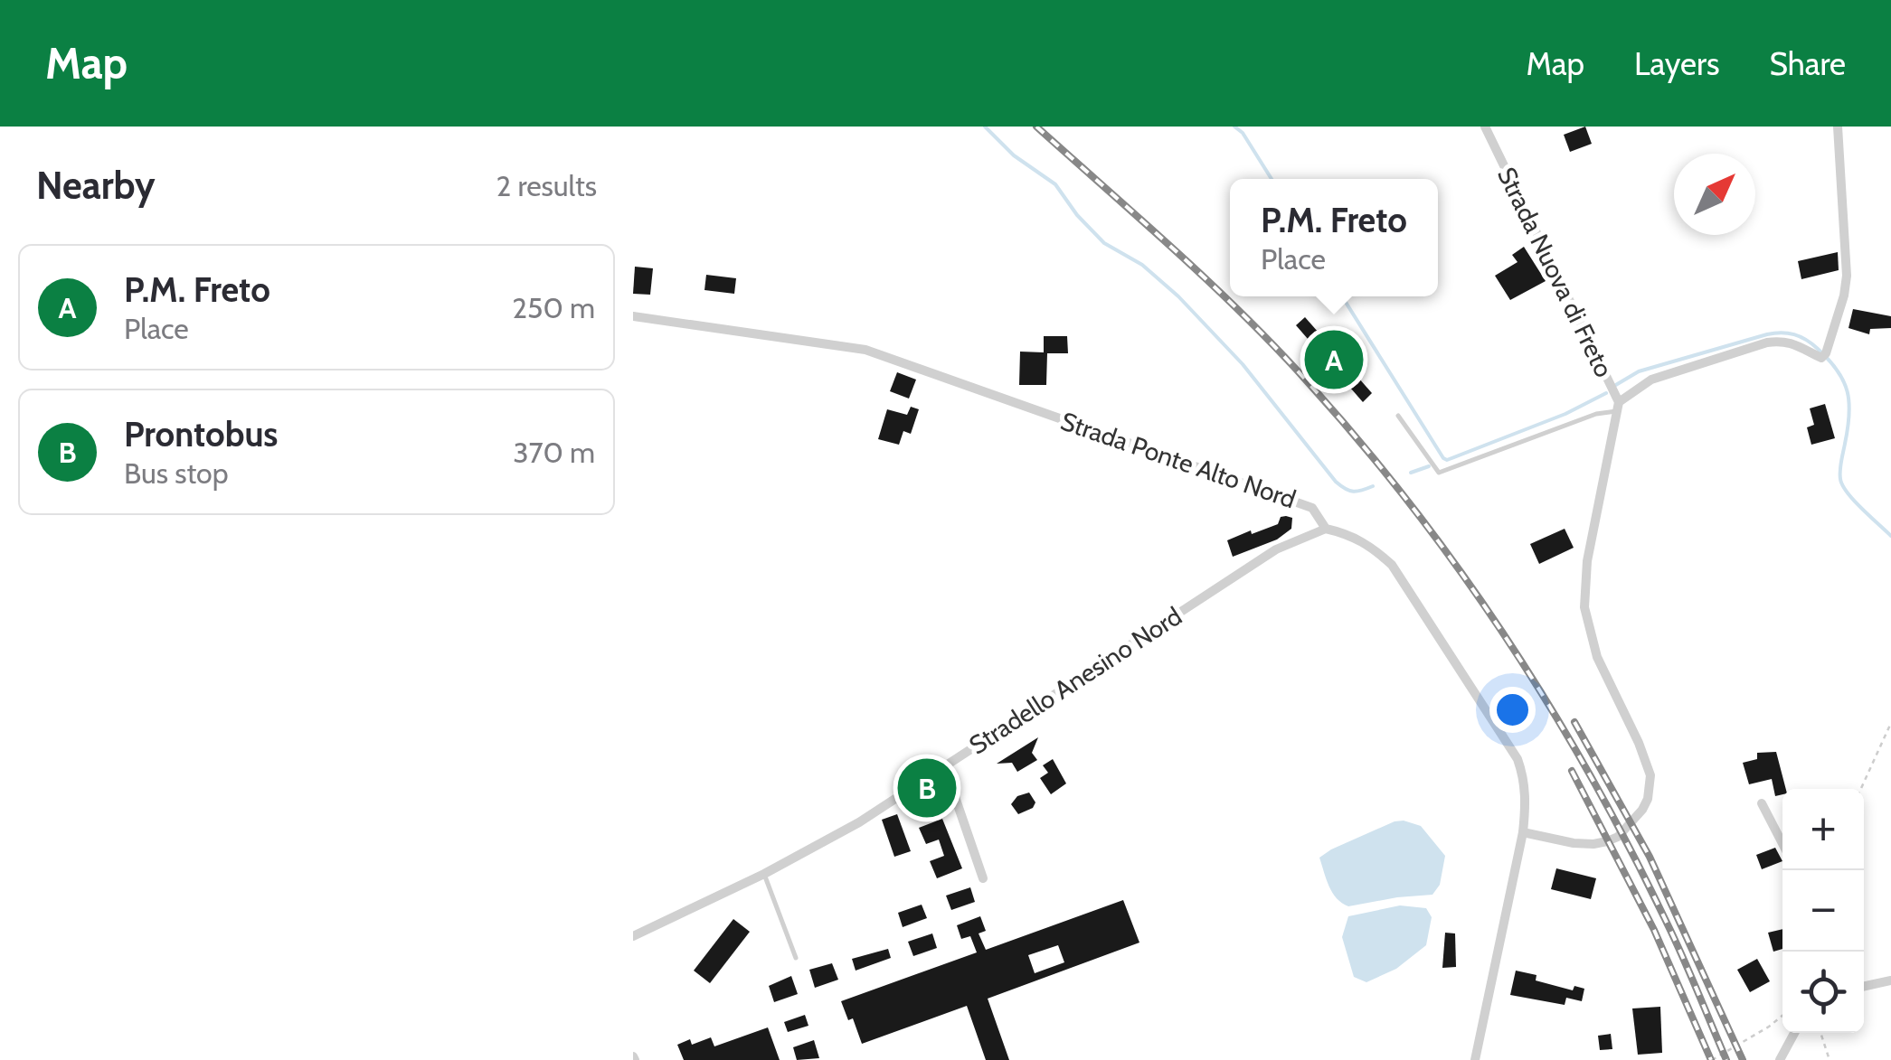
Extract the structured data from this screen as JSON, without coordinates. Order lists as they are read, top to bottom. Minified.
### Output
{"streets":{"street":["Strada Nuova di Freto","Strada Ponte Alto Nord","Stradello Anesino Nord"]},"crossings":[["Strada Nuova di Freto","Strada Ponte Alto Nord"],["Strada Ponte Alto Nord","Stradello Anesino Nord"]],"north":"top right","page":{"header":"Map","nav":["Map","Layers","Share"],"heading":["Nearby","2 results"],"popup":["P.M. Freto","Place"],"list":[{"mark":"A","name":"P.M. Freto","note":"Place","value":"250 m"},{"mark":"B","name":"Prontobus","note":"Bus stop","value":"370 m"}],"pins":["A","B"],"map_buttons":["+","−"]}}
